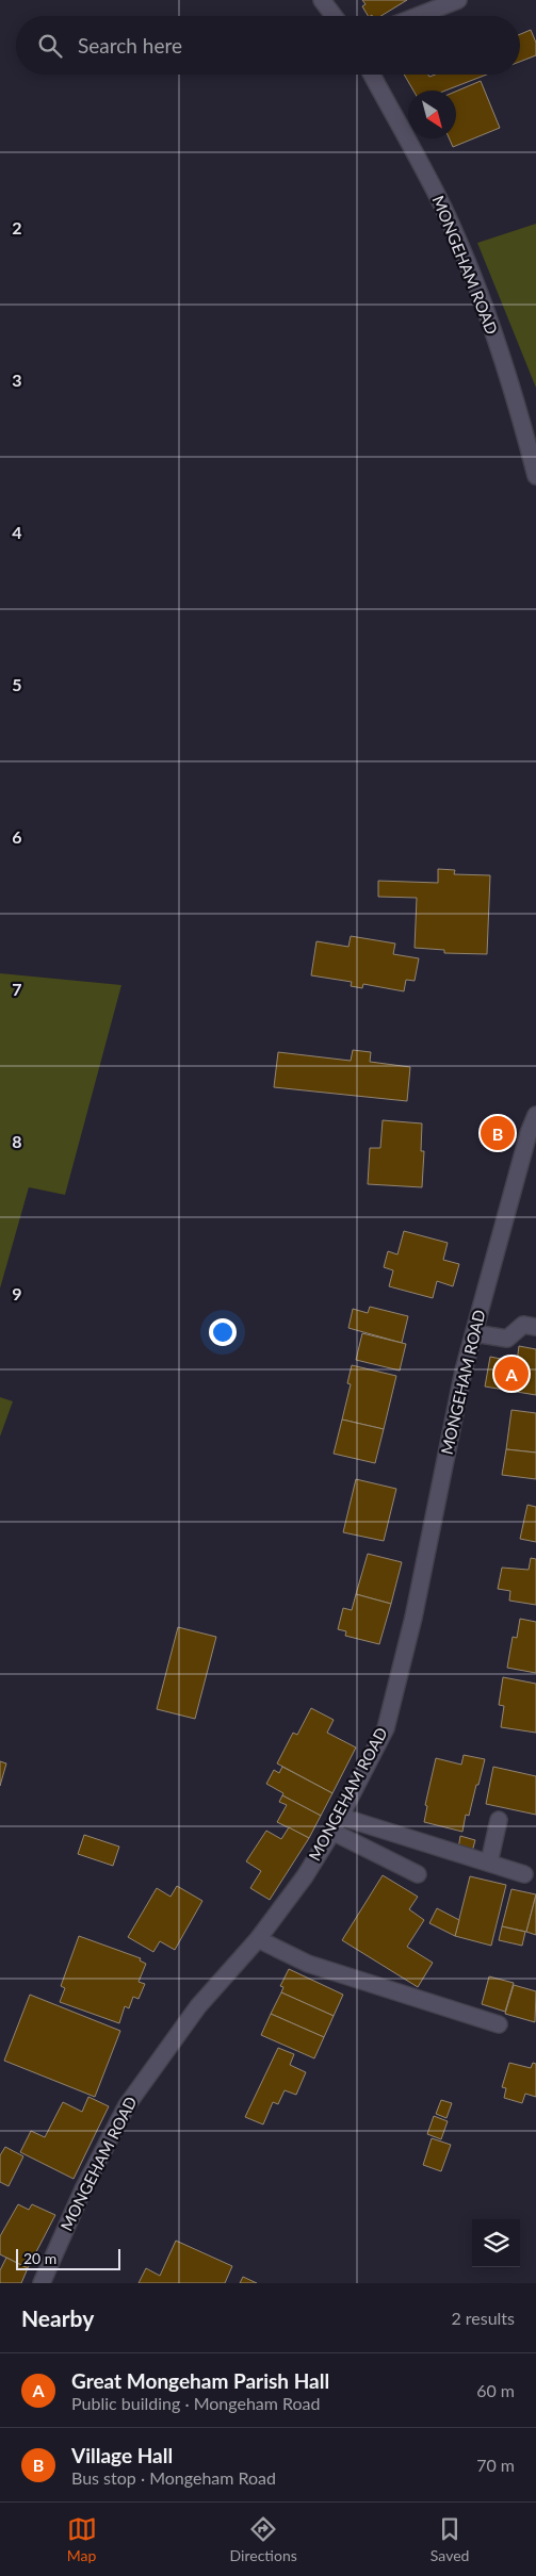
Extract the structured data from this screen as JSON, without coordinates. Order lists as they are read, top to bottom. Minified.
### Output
{"streets":{"street":["MONGEHAM ROAD"]},"scale_bar":"20 m","north":"bottom right","page":{"search":"Search here","pins":["B","A"],"scale":"20 m","heading":["Nearby","2 results"],"list":[{"mark":"A","name":"Great Mongeham Parish Hall","note":"Public building · Mongeham Road","value":"60 m"},{"mark":"B","name":"Village Hall","note":"Bus stop · Mongeham Road","value":"70 m"}],"nav":["Map","Directions","Saved"]},"grid":{"rows":["2","3","4","5","6","7","8","9"]}}
